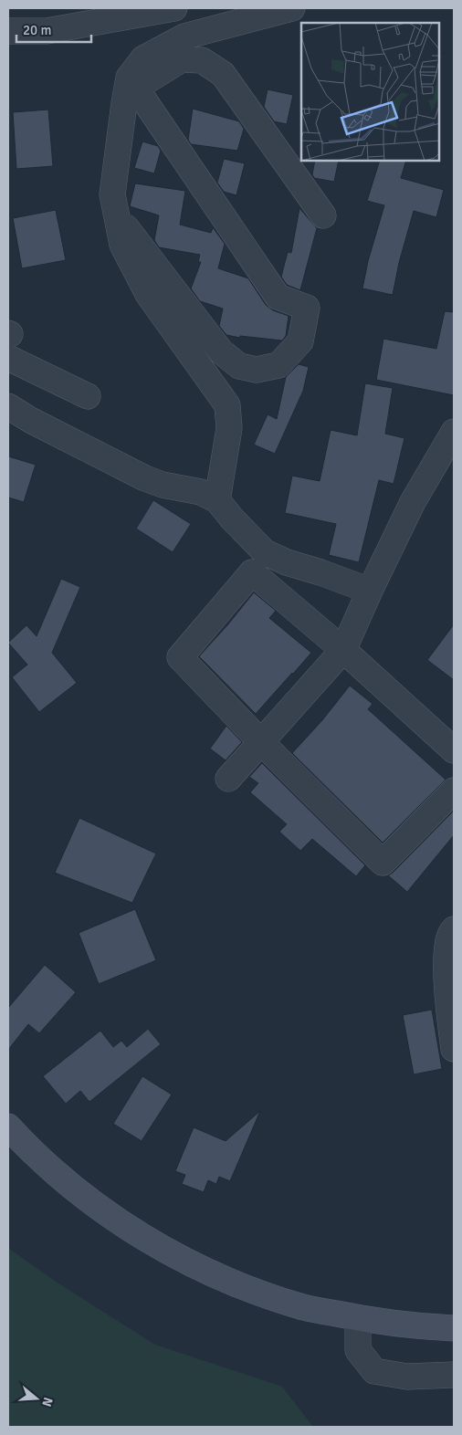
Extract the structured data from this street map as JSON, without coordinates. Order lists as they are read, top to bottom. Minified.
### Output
{"scale_bar":"20 m","north":"right"}
